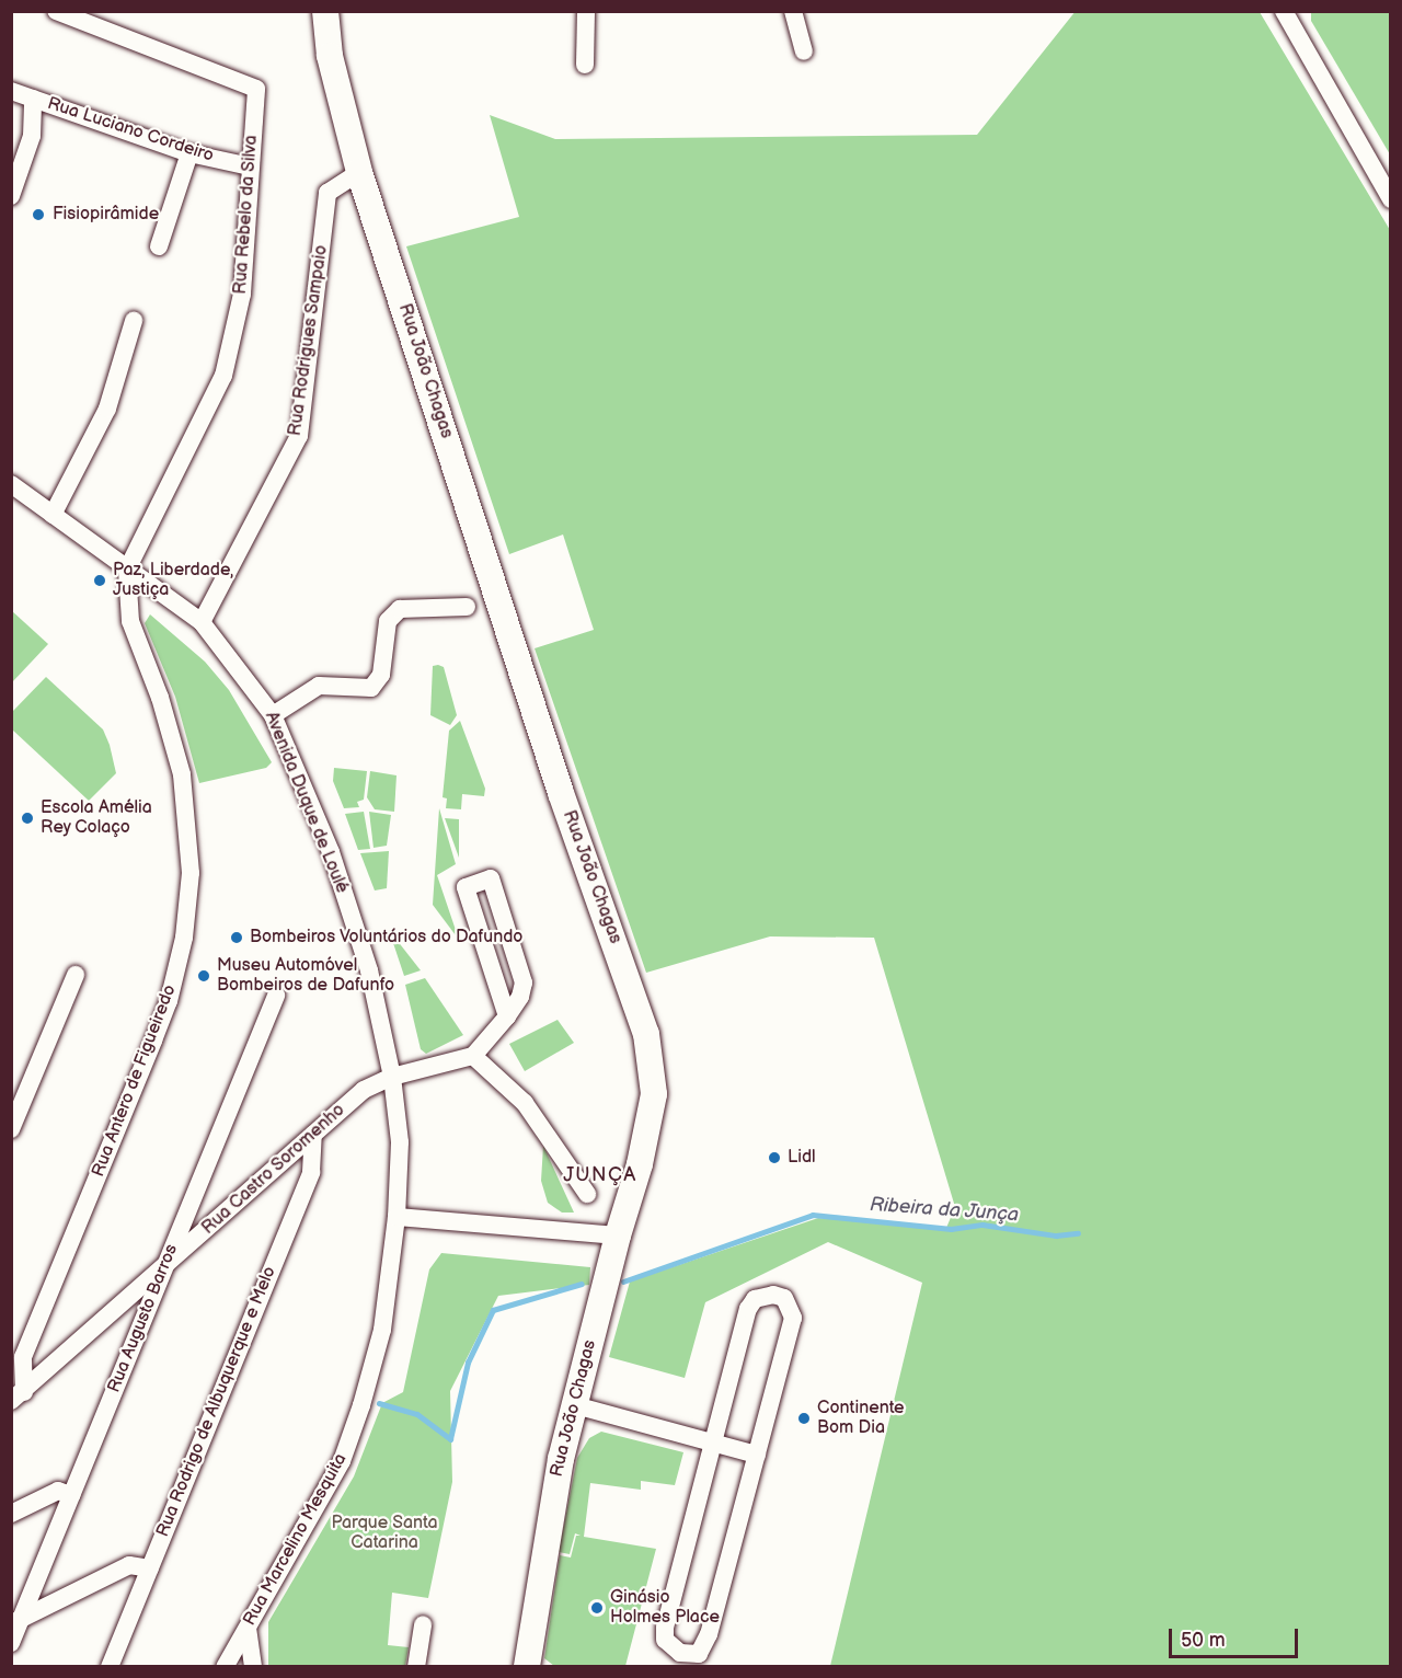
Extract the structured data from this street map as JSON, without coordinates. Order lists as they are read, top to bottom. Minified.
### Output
{"streets":{"street":["Rua Luciano Cordeiro","Rua Rebelo da Silva","Rua Rodrigues Sampaio","Rua João Chagas","Avenida Duque de Loulé","Rua Antero de Figueiredo","Rua Castro Soromenho","Rua Augusto Barros","Rua Rodrigo de Albuquerque e Melo","Rua Marcelino Mesquita"]},"crossings":[["Rua Luciano Cordeiro","Rua Rebelo da Silva"],["Rua Rebelo da Silva","Avenida Duque de Loulé"],["Rua Rebelo da Silva","Rua Antero de Figueiredo"],["Rua Rodrigues Sampaio","Rua João Chagas"],["Rua Rodrigues Sampaio","Avenida Duque de Loulé"],["Avenida Duque de Loulé","Rua Antero de Figueiredo"],["Avenida Duque de Loulé","Rua Castro Soromenho"],["Avenida Duque de Loulé","Rua Marcelino Mesquita"],["Rua Antero de Figueiredo","Rua Castro Soromenho"],["Rua Castro Soromenho","Rua Augusto Barros"],["Rua Castro Soromenho","Rua Rodrigo de Albuquerque e Melo"]],"districts":["JUNÇA"],"water":["Ribeira da Junça"],"parks":["Parque Santa Catarina"],"places":["Fisiopirâmide","Paz, Liberdade, Justiça","Escola Amélia Rey Colaço","Bombeiros Voluntários do Dafundo","Museu Automóvel Bombeiros de Dafunfo","Lidl","Continente Bom Dia","Ginásio Holmes Place"],"scale_bar":"50 m"}
